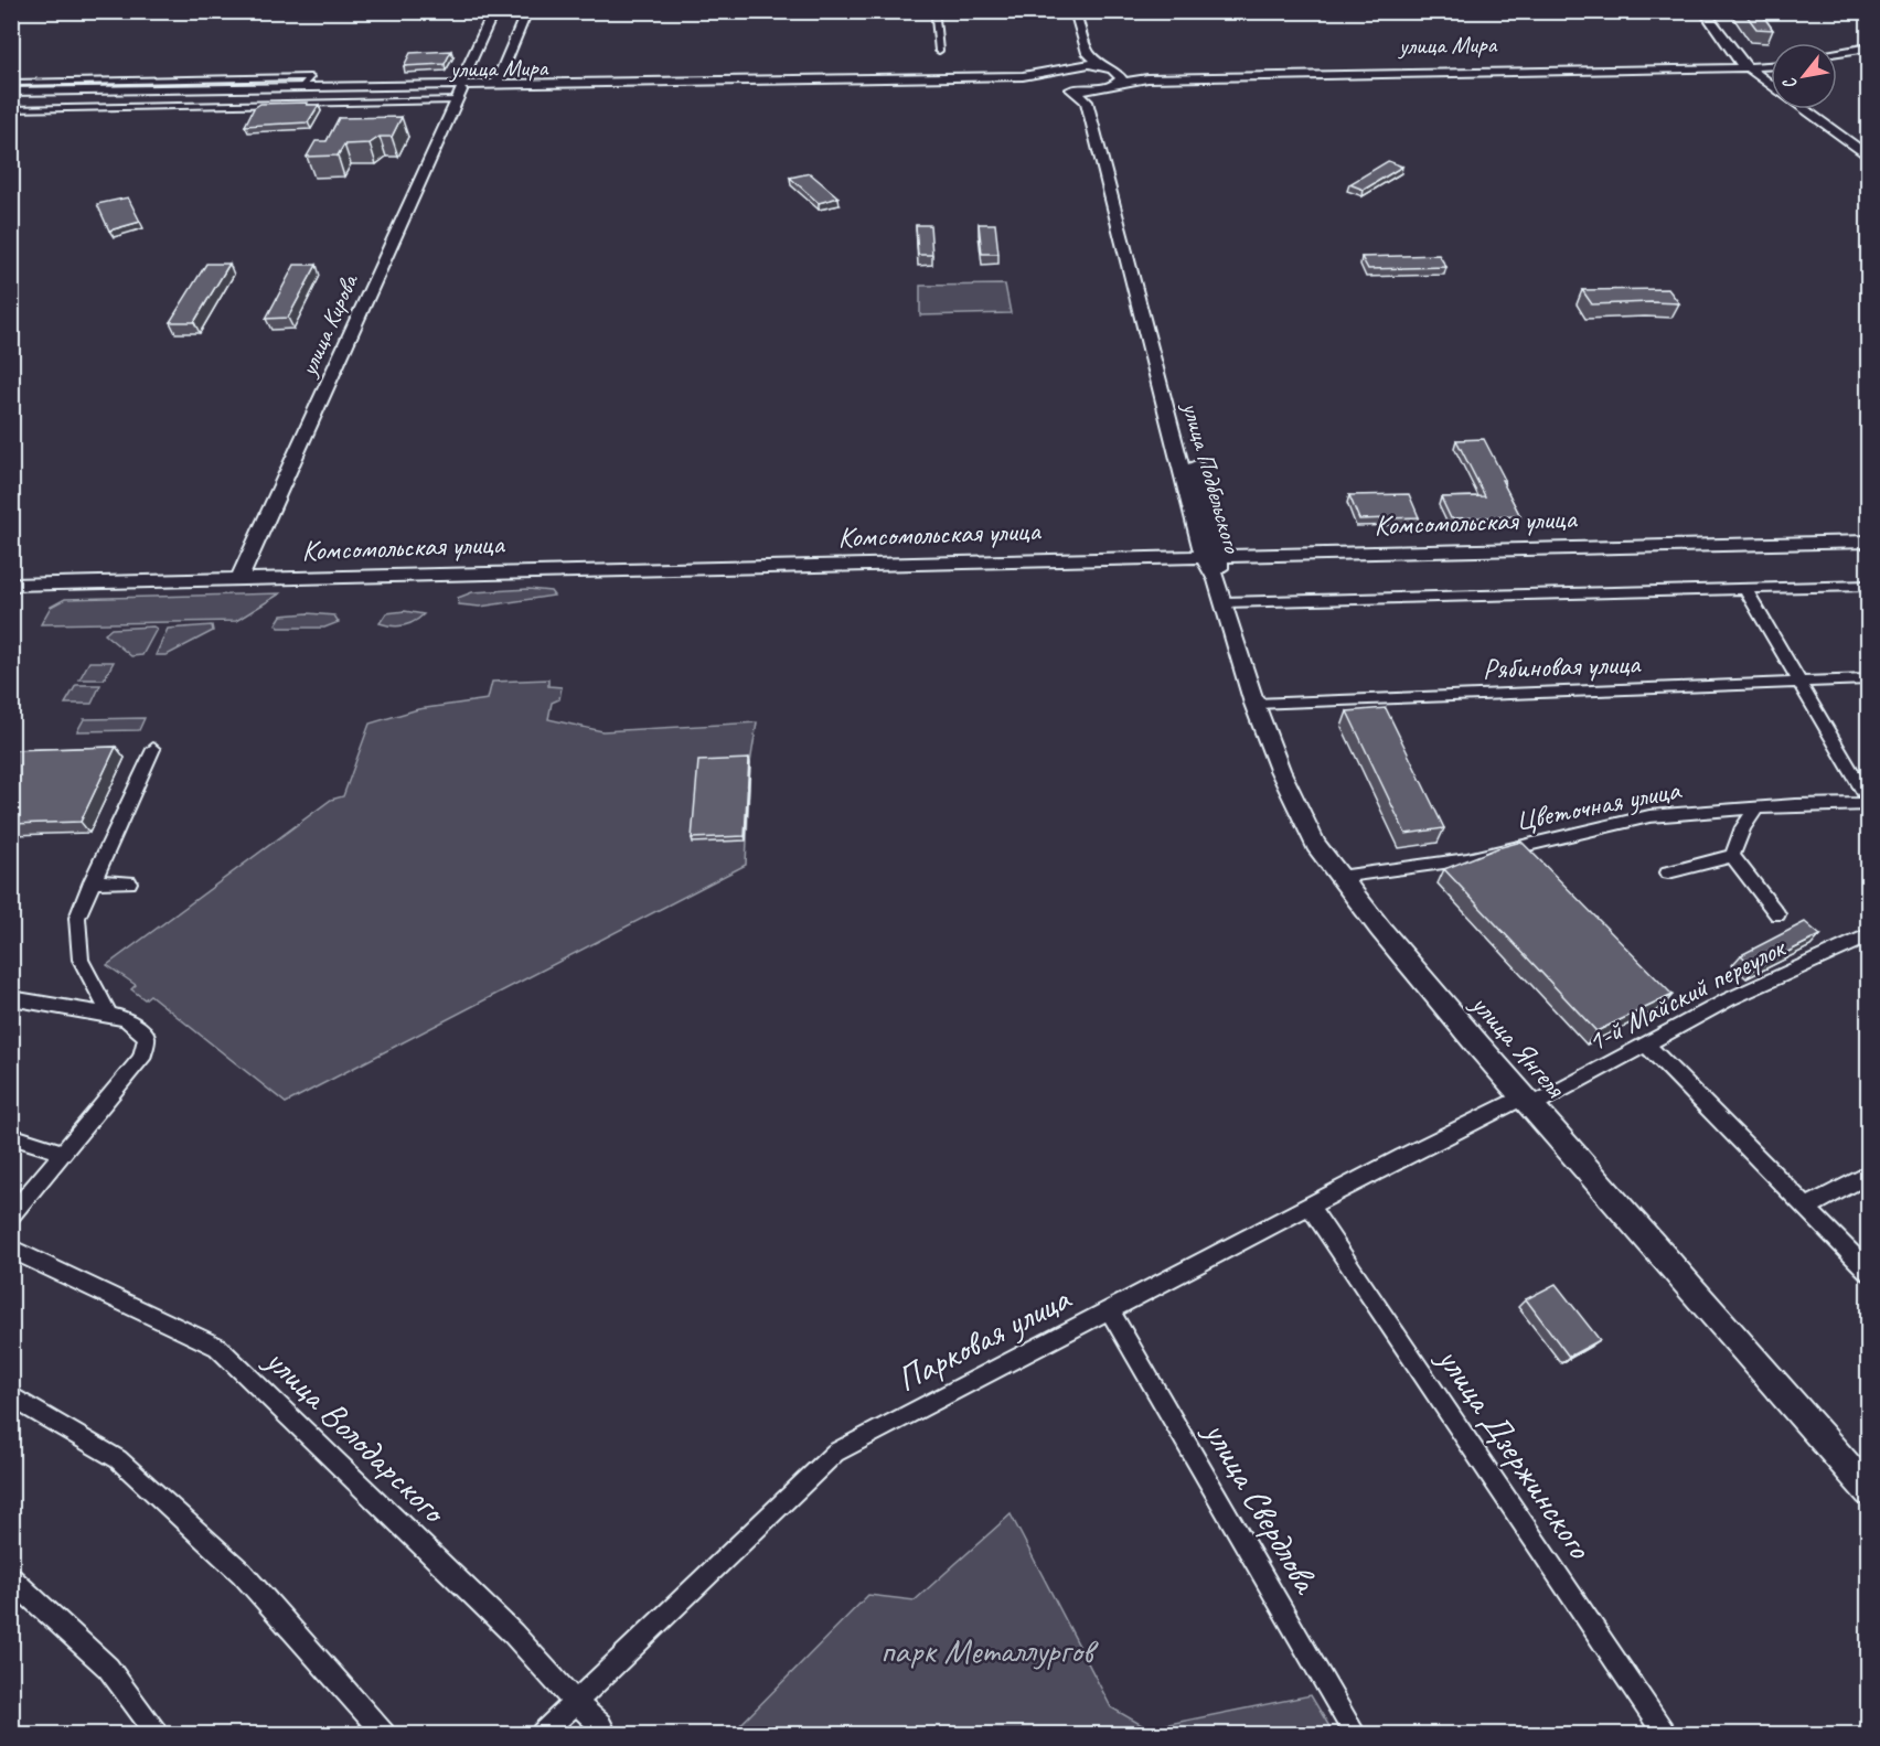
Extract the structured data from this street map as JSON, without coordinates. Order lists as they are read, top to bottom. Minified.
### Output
{"streets":{"main road":["улица Мира","улица Кирова","улица Подбельского","Комсомольская улица","улица Янгеля"],"street":["Рябиновая улица","Цветочная улица","1-й Майский переулок","Парковая улица","улица Володарского","улица Дзержинского","улица Свердлова"]},"crossings":[["улица Мира","улица Кирова"],["улица Мира","улица Подбельского"],["улица Кирова","Комсомольская улица"],["улица Подбельского","Комсомольская улица"],["улица Подбельского","улица Янгеля"],["Рябиновая улица","улица Янгеля"],["Цветочная улица","улица Янгеля"],["1-й Майский переулок","улица Янгеля"],["1-й Майский переулок","Парковая улица"],["улица Янгеля","Парковая улица"],["Парковая улица","улица Володарского"],["Парковая улица","улица Дзержинского"],["Парковая улица","улица Свердлова"]],"parks":["парк Металлургов"],"north":"bottom left"}
